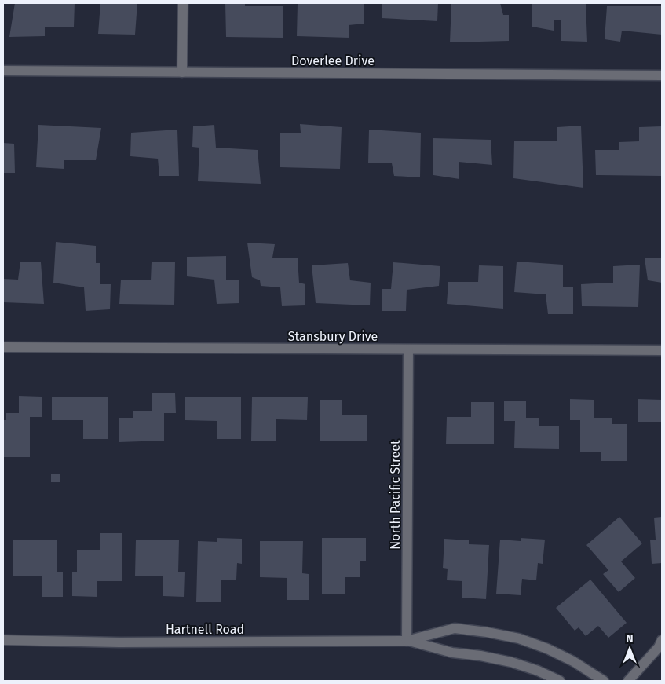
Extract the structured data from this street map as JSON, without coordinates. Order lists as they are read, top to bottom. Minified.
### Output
{"streets":{"street":["Doverlee Drive","Stansbury Drive","North Pacific Street","Hartnell Road"]},"crossings":[["Stansbury Drive","North Pacific Street"],["North Pacific Street","Hartnell Road"]],"north":"top"}
